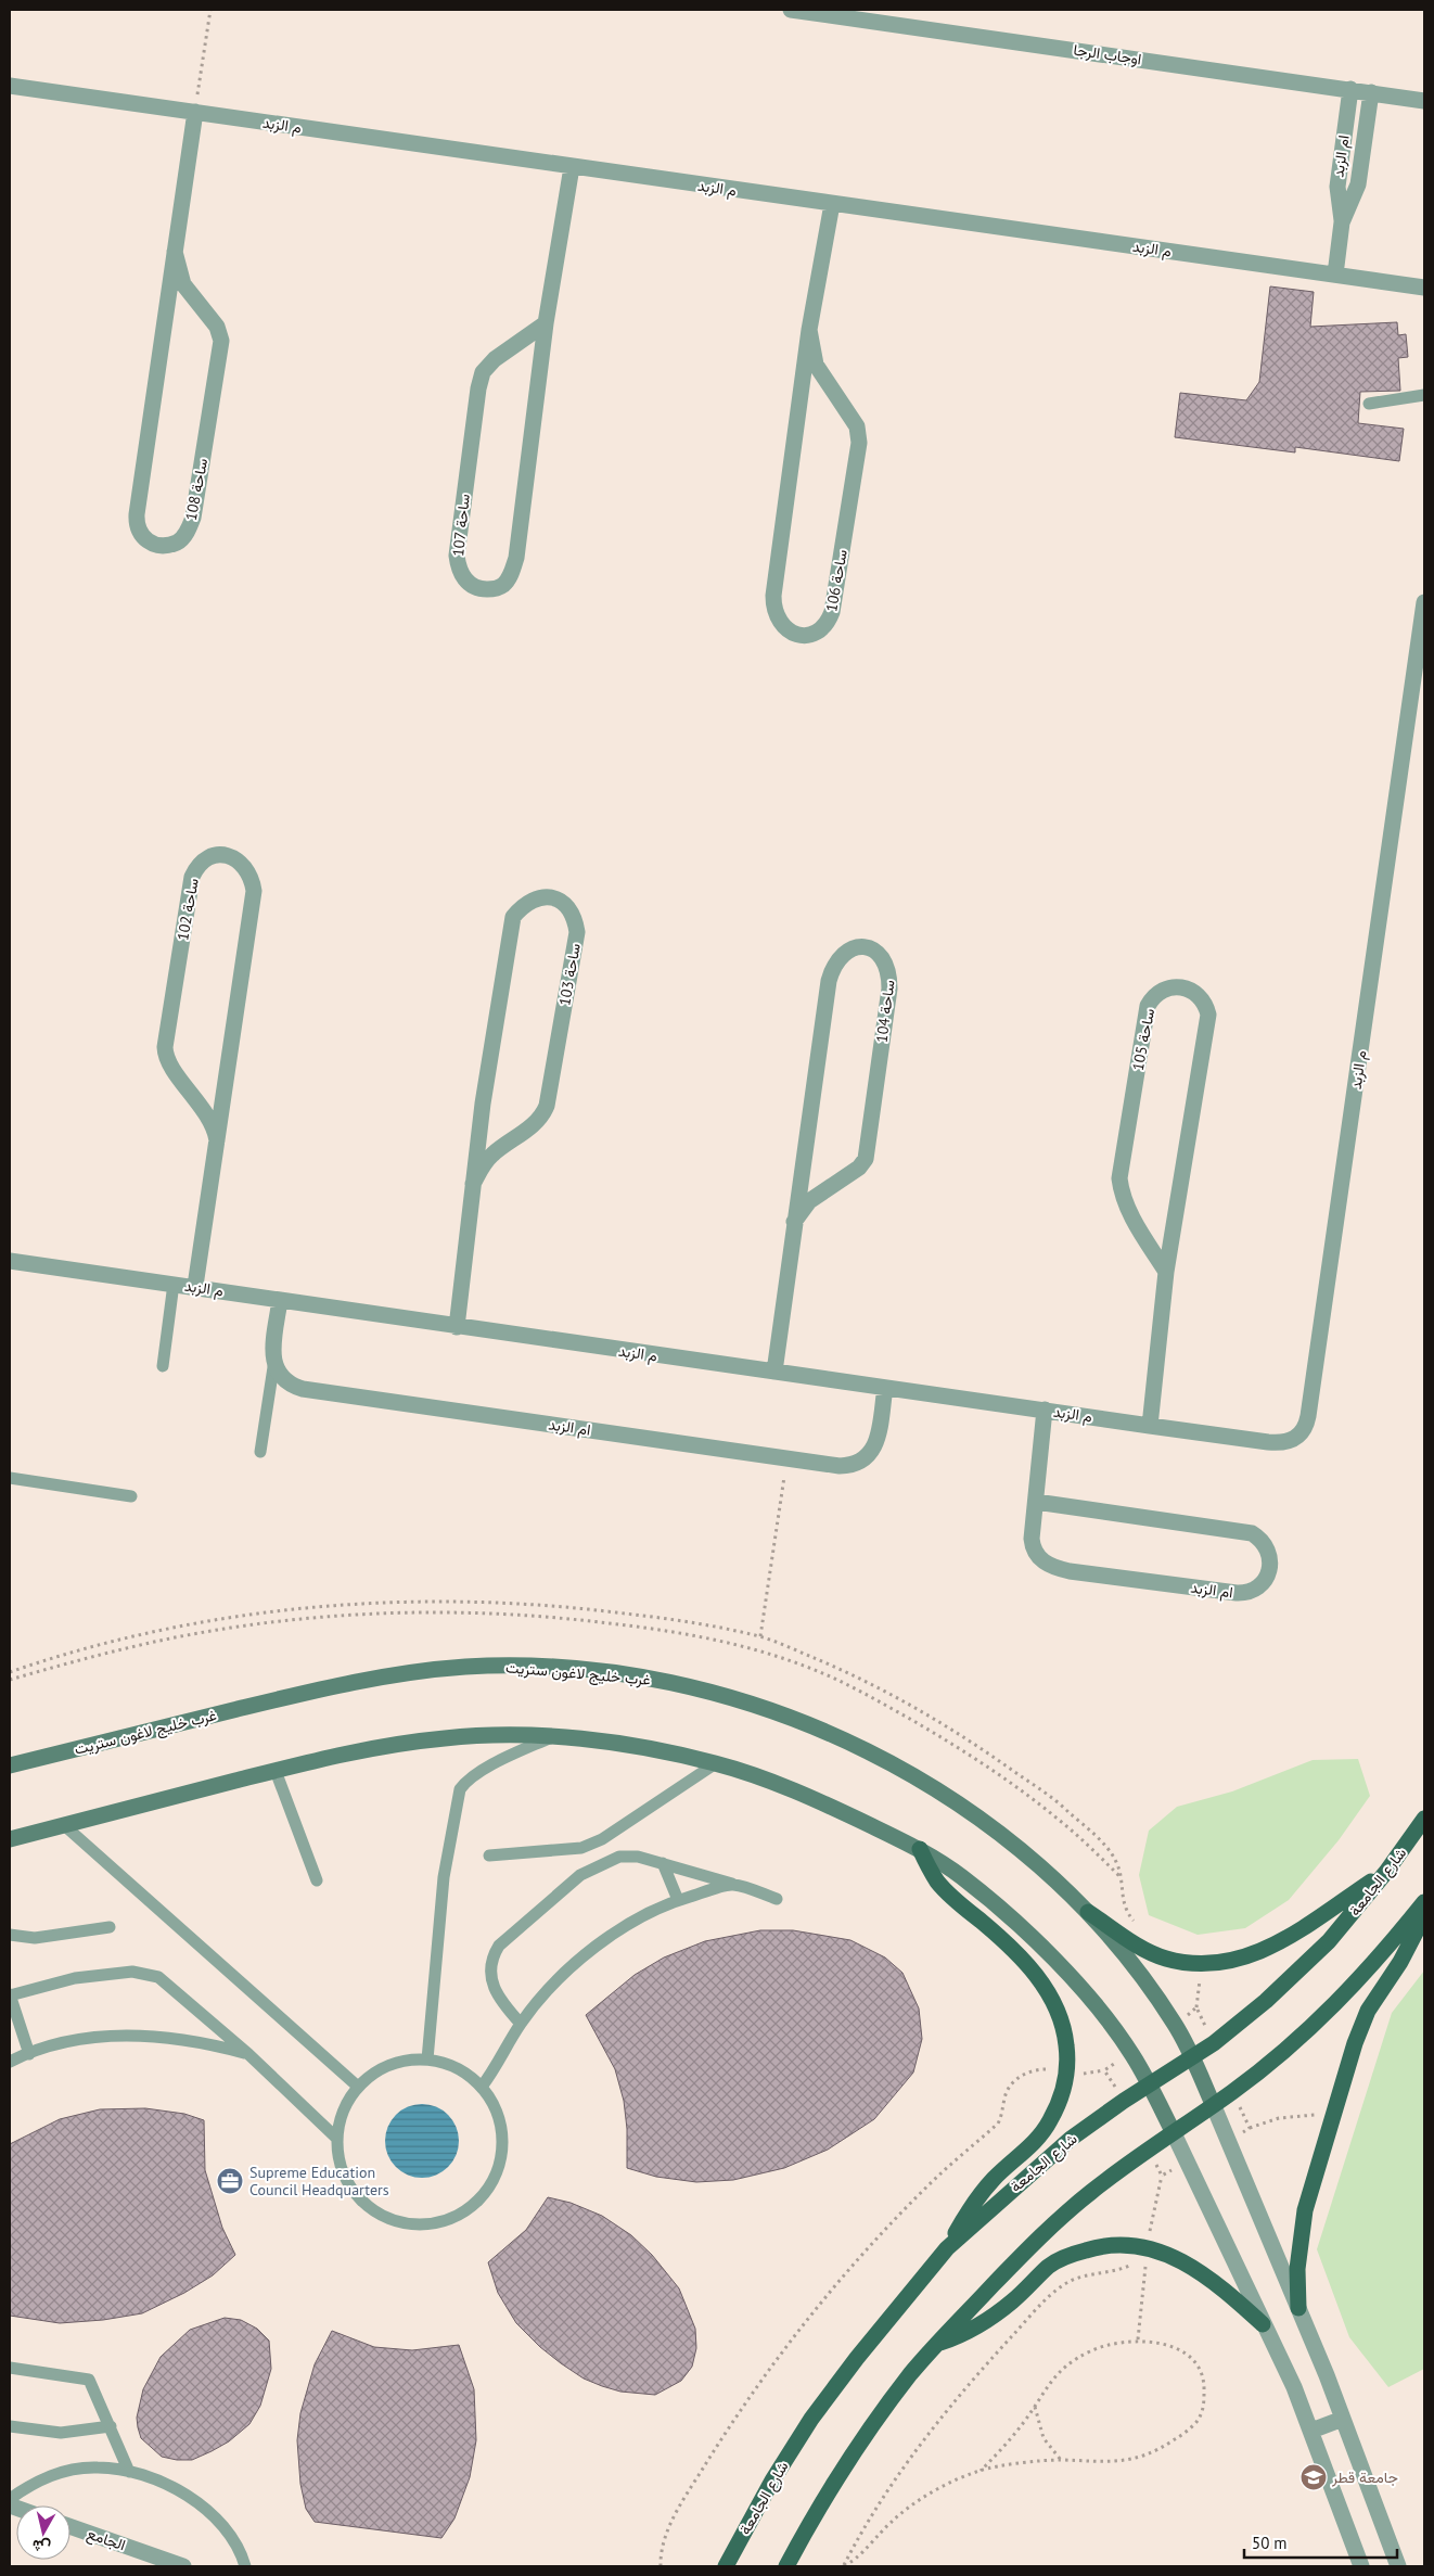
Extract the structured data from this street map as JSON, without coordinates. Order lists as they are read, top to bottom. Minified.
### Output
{"streets":{"main road":["شارع الجامعة"],"street":["اوجاب الرجا","م الزبد","ام الزبد","ساحة 108","ساحة 107","ساحة 106","ساحة 102","ساحة 103","ساحة 104","ساحة 105","غرب خليج لاغون ستريت","الجامع"]},"crossings":[["اوجاب الرجا","ام الزبد"],["م الزبد","ام الزبد"],["م الزبد","ساحة 108"],["م الزبد","ساحة 107"],["م الزبد","ساحة 106"],["م الزبد","ساحة 102"],["م الزبد","ساحة 103"],["م الزبد","ساحة 104"],["م الزبد","ساحة 105"],["غرب خليج لاغون ستريت","شارع الجامعة"]],"places":{"office":["Supreme Education Council Headquarters"],"school or university":["جامعة قطر"]},"scale_bar":"50 m","north":"bottom"}
